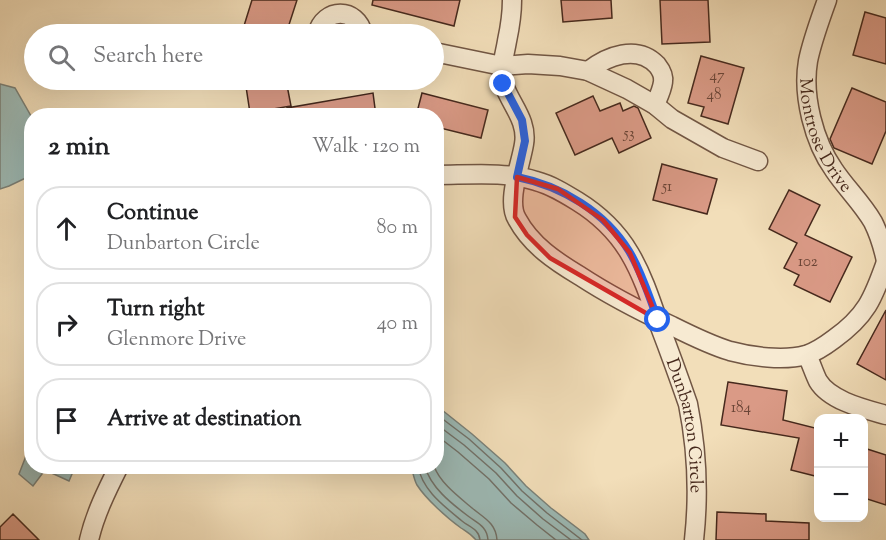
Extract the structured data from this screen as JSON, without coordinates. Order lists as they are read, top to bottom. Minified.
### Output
{"streets":{"street":["Montrose Drive","Dunbarton Circle"]},"crossings":[["Montrose Drive","Dunbarton Circle"]],"house_numbers":["47","48","53","51","102","184"],"page":{"search":"Search here","heading":["2 min","Walk · 120 m"],"list":[["Continue","Dunbarton Circle","80 m"],["Turn right","Glenmore Drive","40 m"],"Arrive at destination"],"map_buttons":["+","−"]}}
